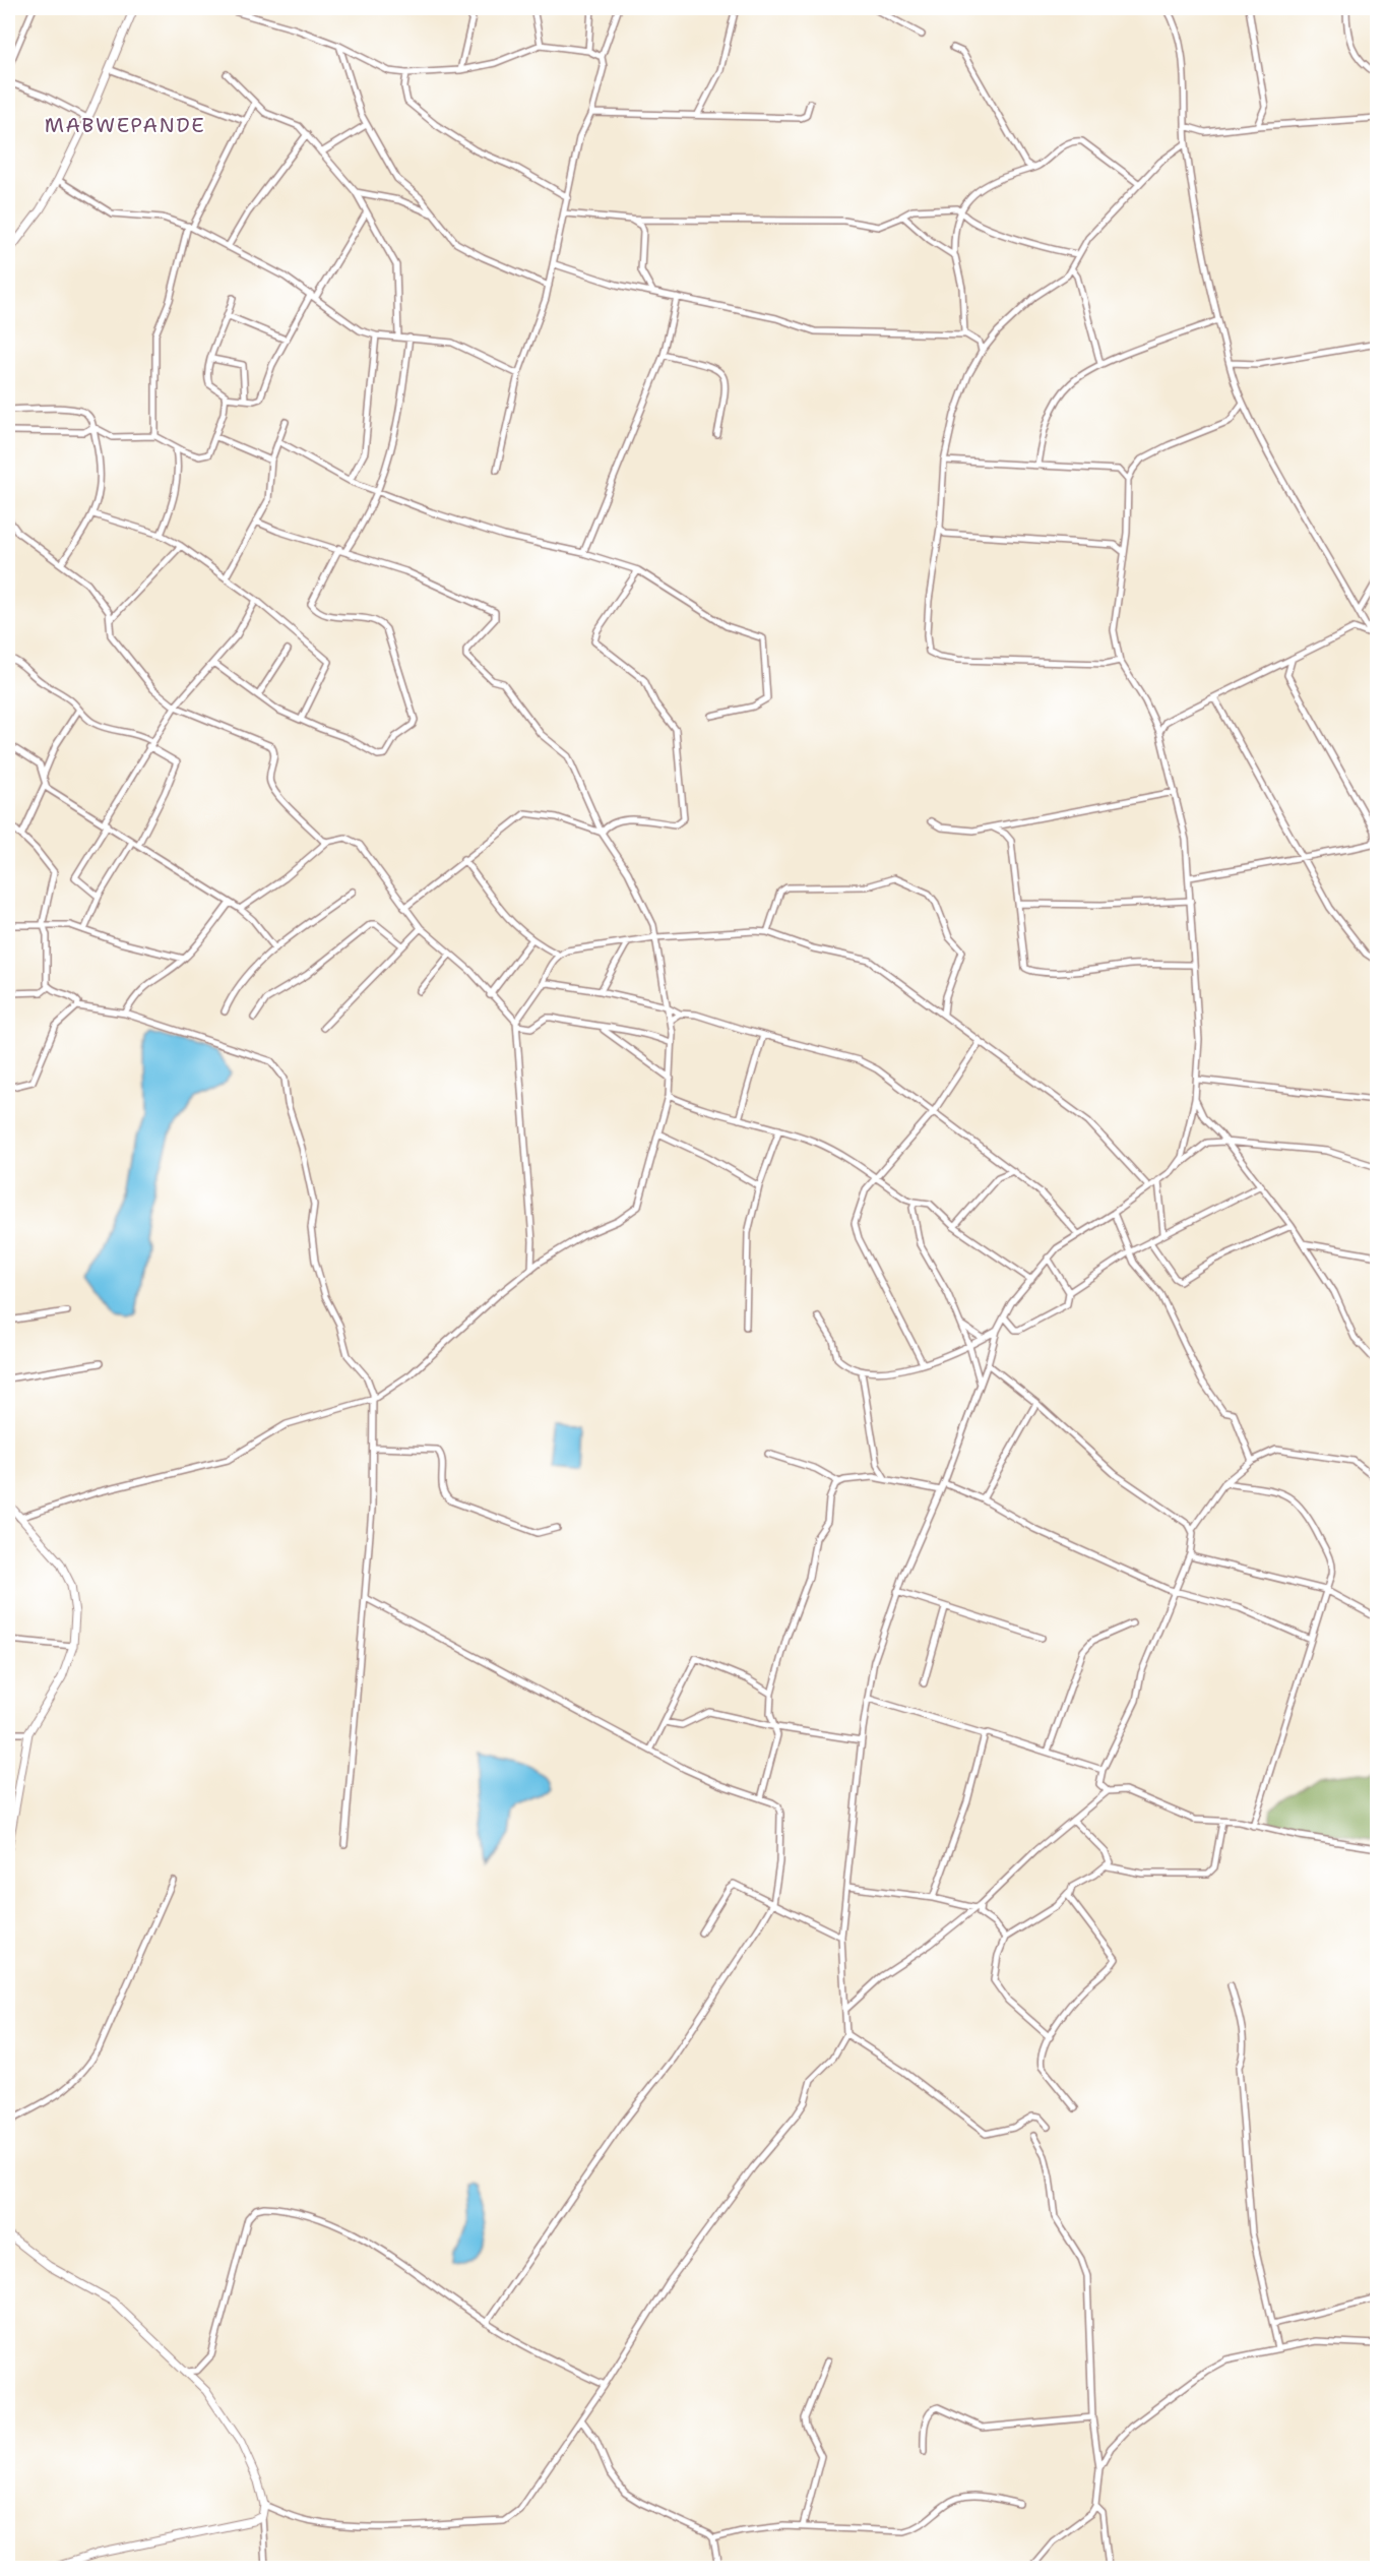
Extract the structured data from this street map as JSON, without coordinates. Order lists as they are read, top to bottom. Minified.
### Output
{"districts":["MABWEPANDE"]}
